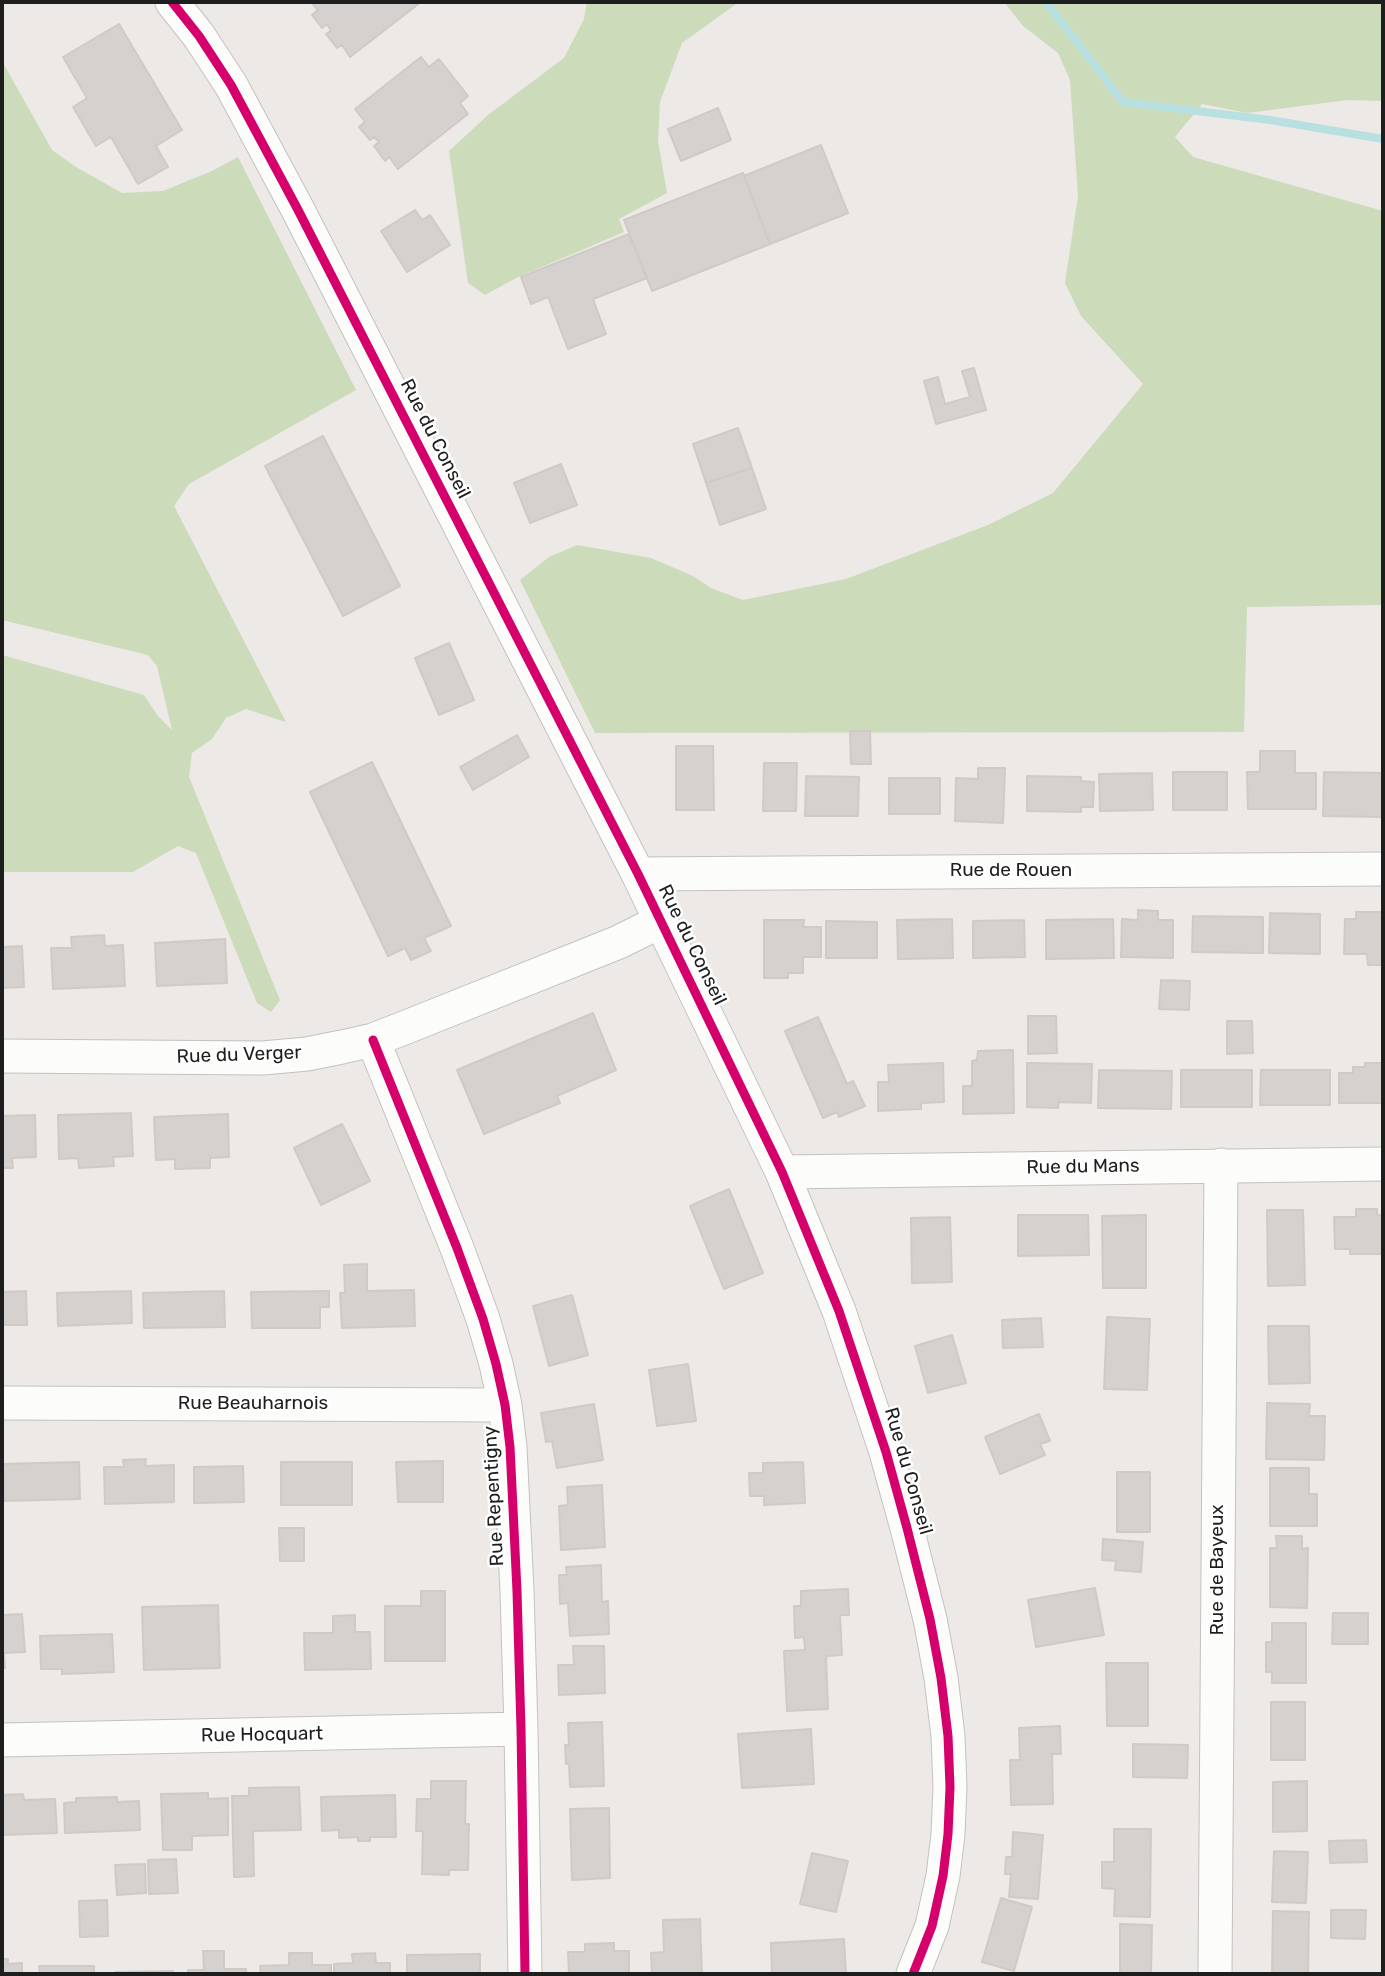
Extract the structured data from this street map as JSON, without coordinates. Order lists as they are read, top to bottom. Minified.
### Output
{"streets":{"street":["Rue du Conseil","Rue de Rouen","Rue du Verger","Rue du Mans","Rue Beauharnois","Rue Repentigny","Rue de Bayeux","Rue Hocquart"]},"crossings":[["Rue du Conseil","Rue de Rouen"],["Rue du Conseil","Rue du Verger"],["Rue du Conseil","Rue du Mans"],["Rue du Verger","Rue Repentigny"],["Rue du Mans","Rue de Bayeux"],["Rue Beauharnois","Rue Repentigny"],["Rue Repentigny","Rue Hocquart"]]}
